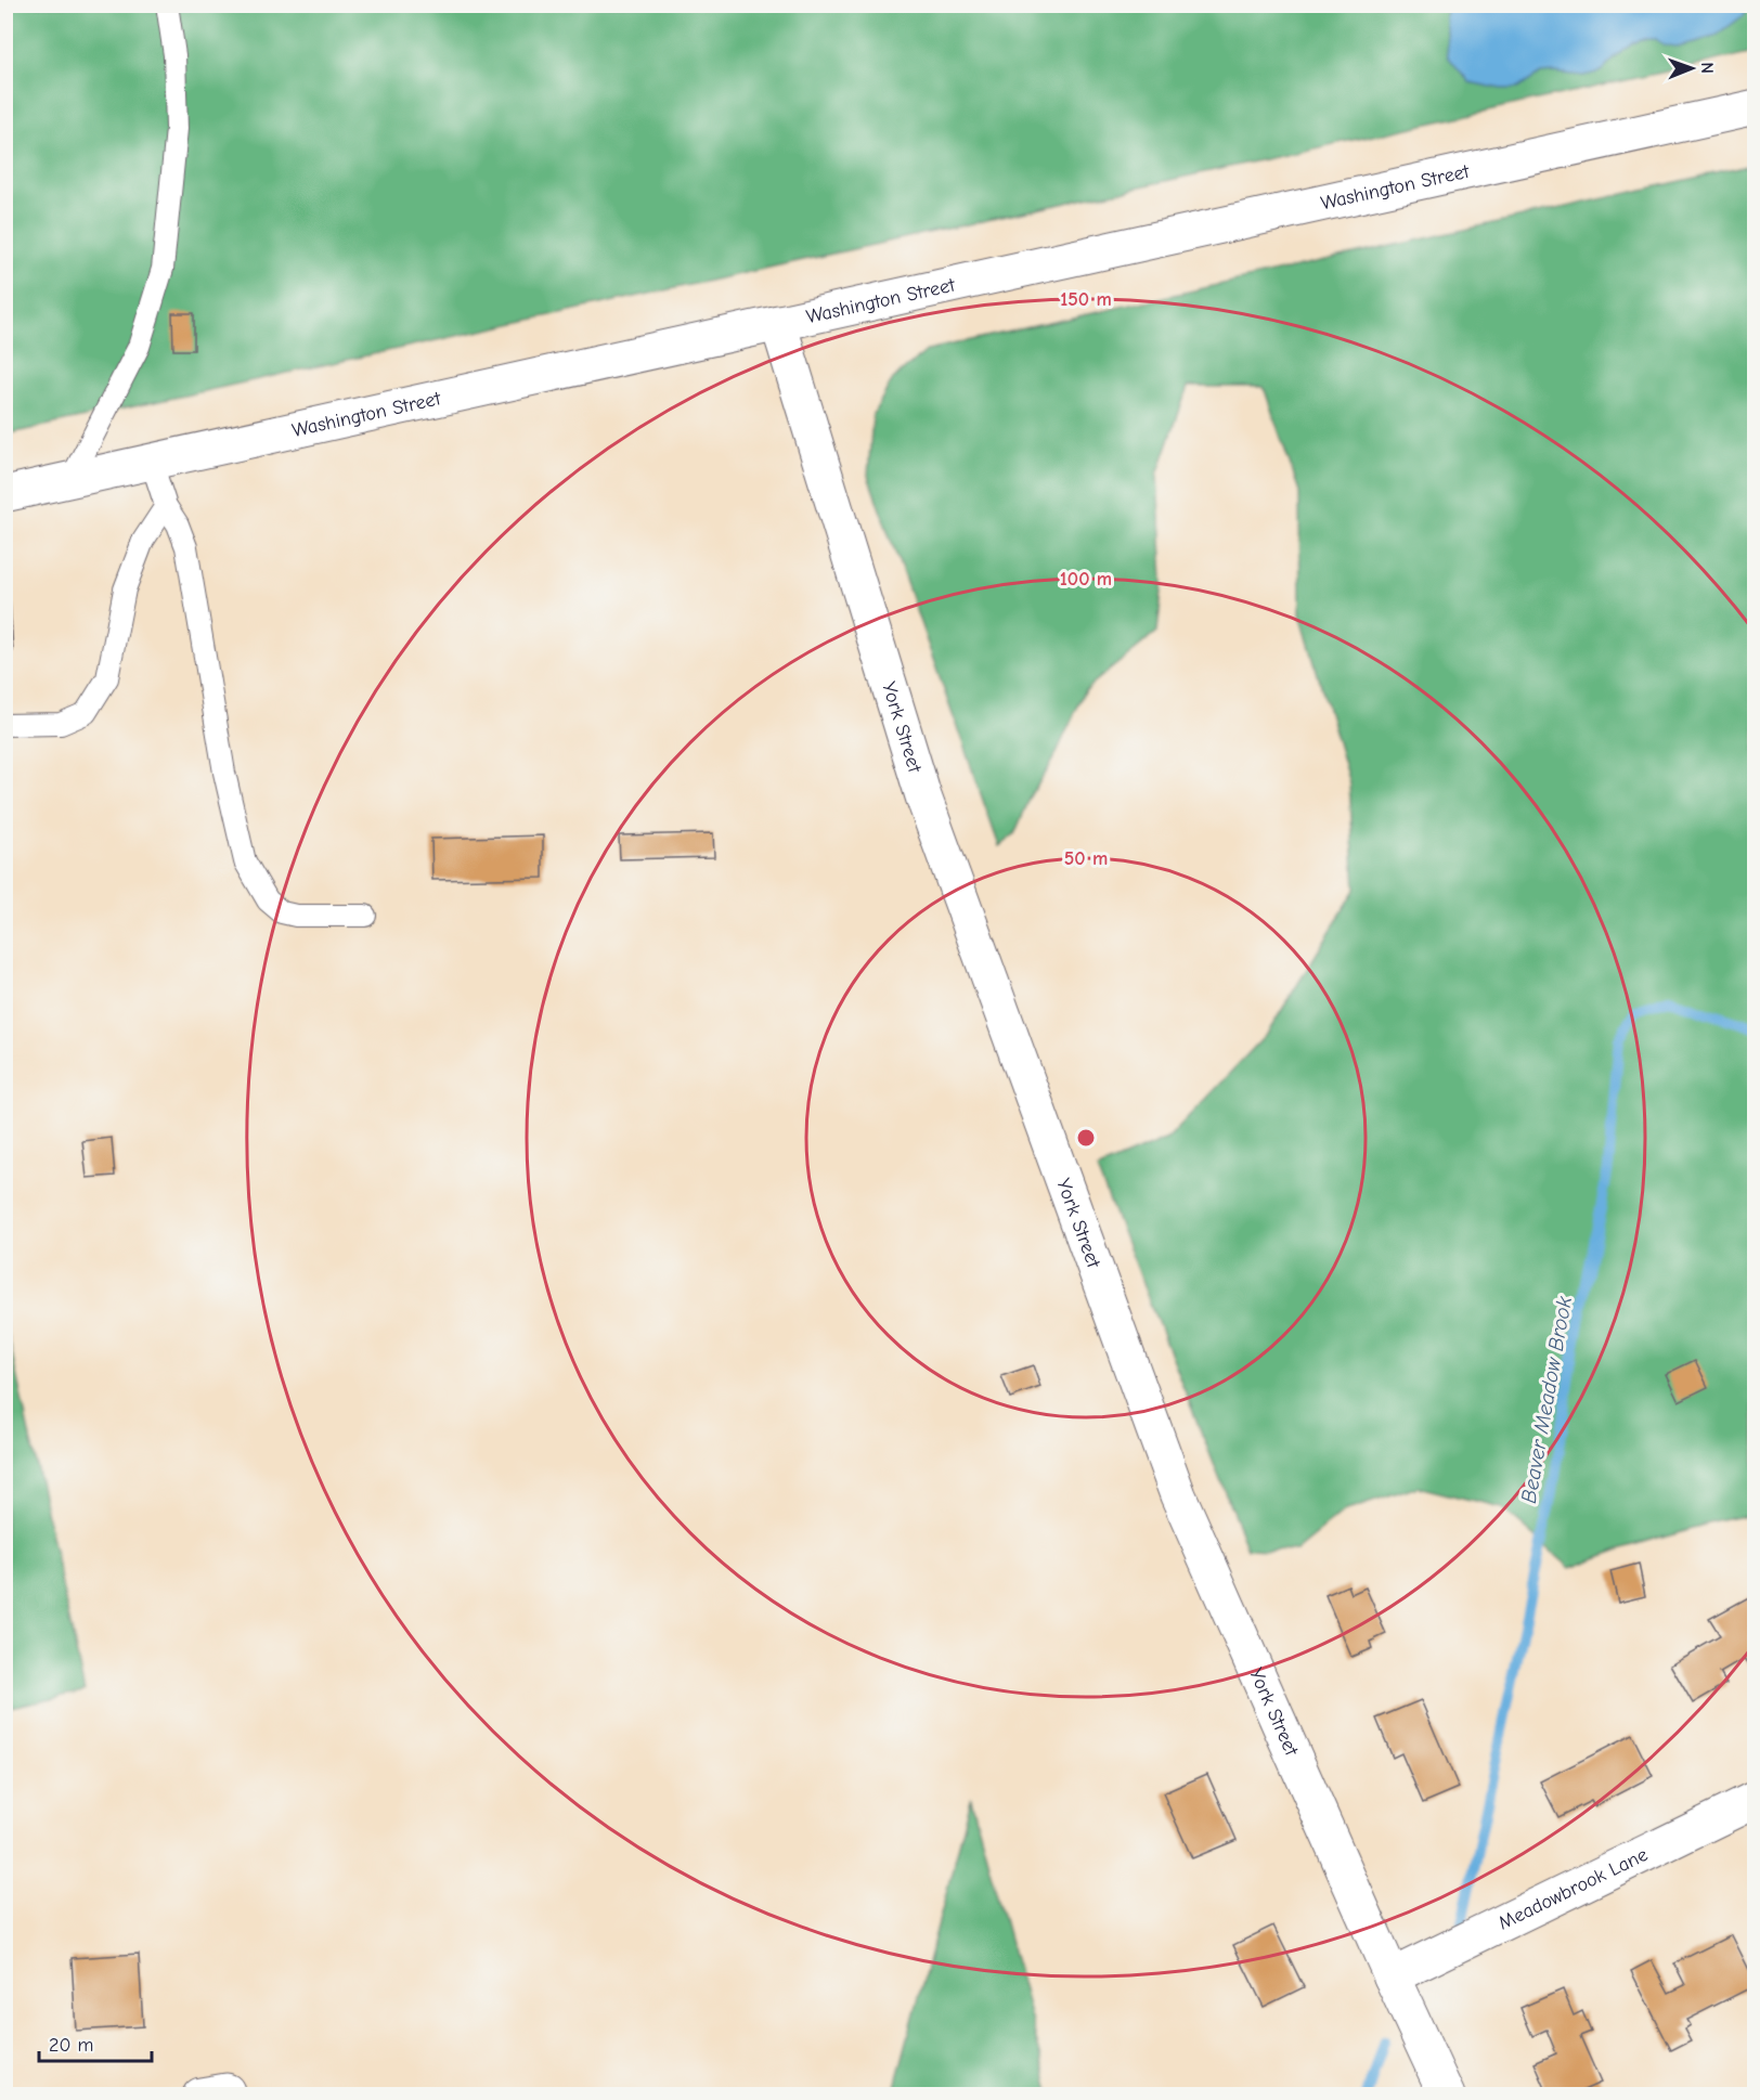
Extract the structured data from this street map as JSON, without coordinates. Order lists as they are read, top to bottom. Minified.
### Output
{"streets":{"street":["Washington Street","York Street","Meadowbrook Lane"]},"crossings":[["Washington Street","York Street"],["York Street","Meadowbrook Lane"]],"water":["Beaver Meadow Brook"],"scale_bar":"20 m","north":"right","rings":["150 m","100 m","50 m"]}
